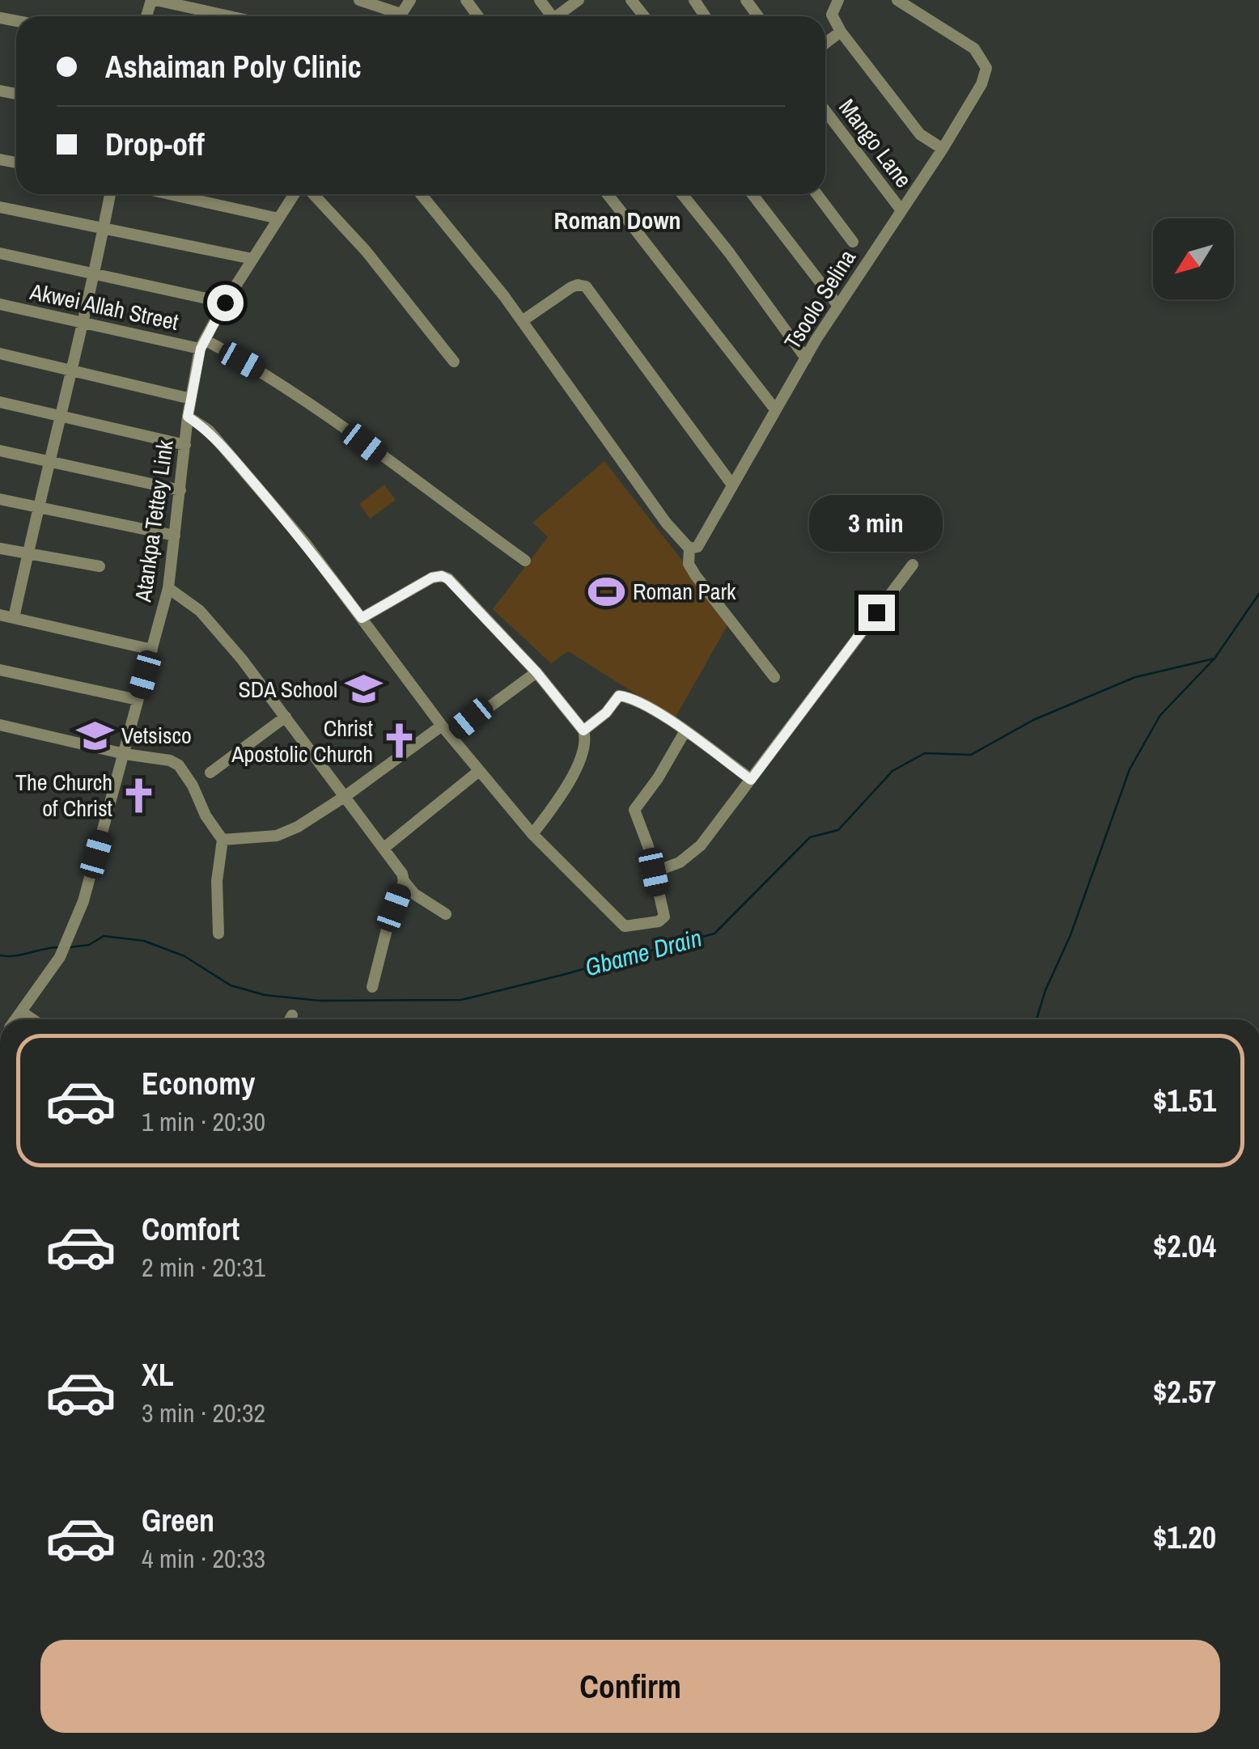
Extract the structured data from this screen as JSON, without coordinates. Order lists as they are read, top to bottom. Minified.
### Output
{"streets":{"street":["Mango Lane","Tsoolo Selina","Akwei Allah Street","Atankpa Tettey Link"]},"crossings":[["Mango Lane","Tsoolo Selina"],["Akwei Allah Street","Atankpa Tettey Link"]],"districts":["Roman Down"],"water":["Gbame Drain"],"places":{"sports":["Roman Park"],"school or university":["SDA School","Vetsisco"],"church":["Christ Apostolic Church","The Church of Christ"]},"north":"bottom left","page":{"banner":["Ashaiman Poly Clinic","Drop-off"],"bubble":"3 min","list":[{"name":"Economy","note":"1 min · 20:30","value":"$1.51"},{"name":"Comfort","note":"2 min · 20:31","value":"$2.04"},{"name":"XL","note":"3 min · 20:32","value":"$2.57"},{"name":"Green","note":"4 min · 20:33","value":"$1.20"}],"buttons":"Confirm"}}
